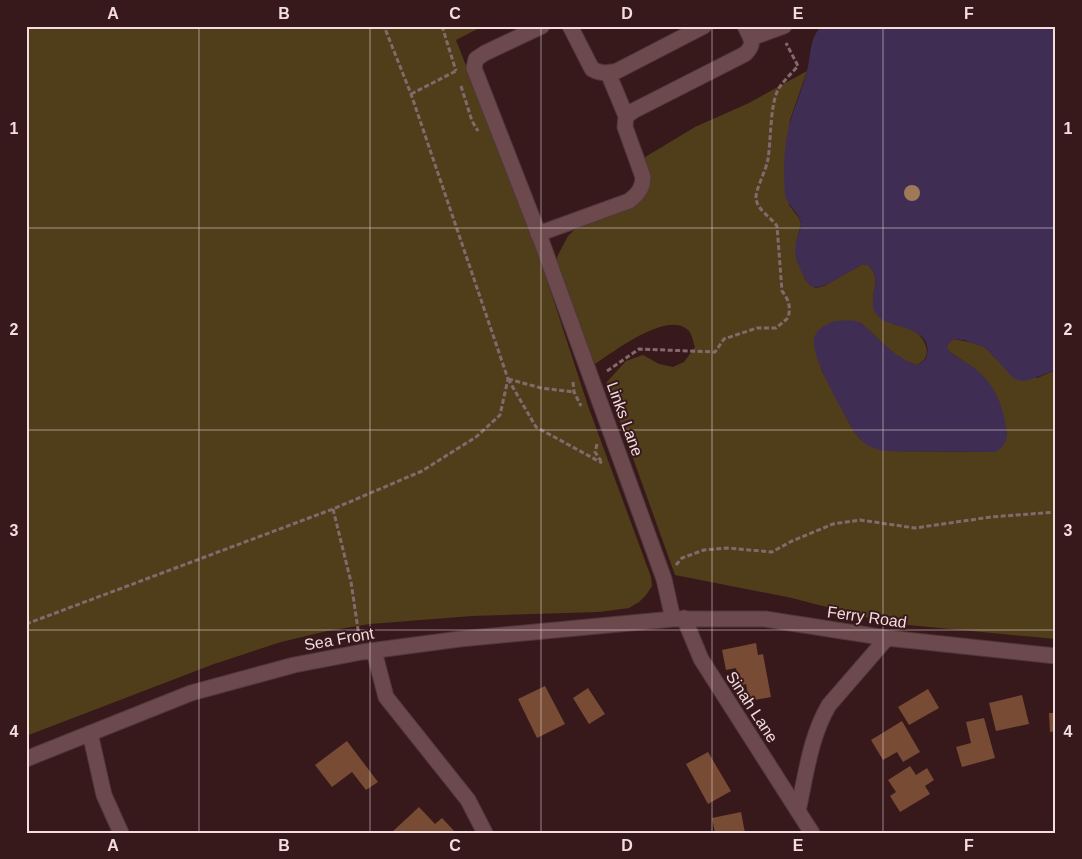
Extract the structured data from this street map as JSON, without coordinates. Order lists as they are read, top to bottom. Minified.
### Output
{"streets":{"street":["Links Lane","Ferry Road","Sea Front","Sinah Lane"]},"crossings":[["Links Lane","Ferry Road"],["Links Lane","Sea Front"],["Links Lane","Sinah Lane"],["Ferry Road","Sea Front"],["Ferry Road","Sinah Lane"],["Sea Front","Sinah Lane"]],"grid":{"columns":["A","B","C","D","E","F"],"rows":["1","2","3","4"]}}
